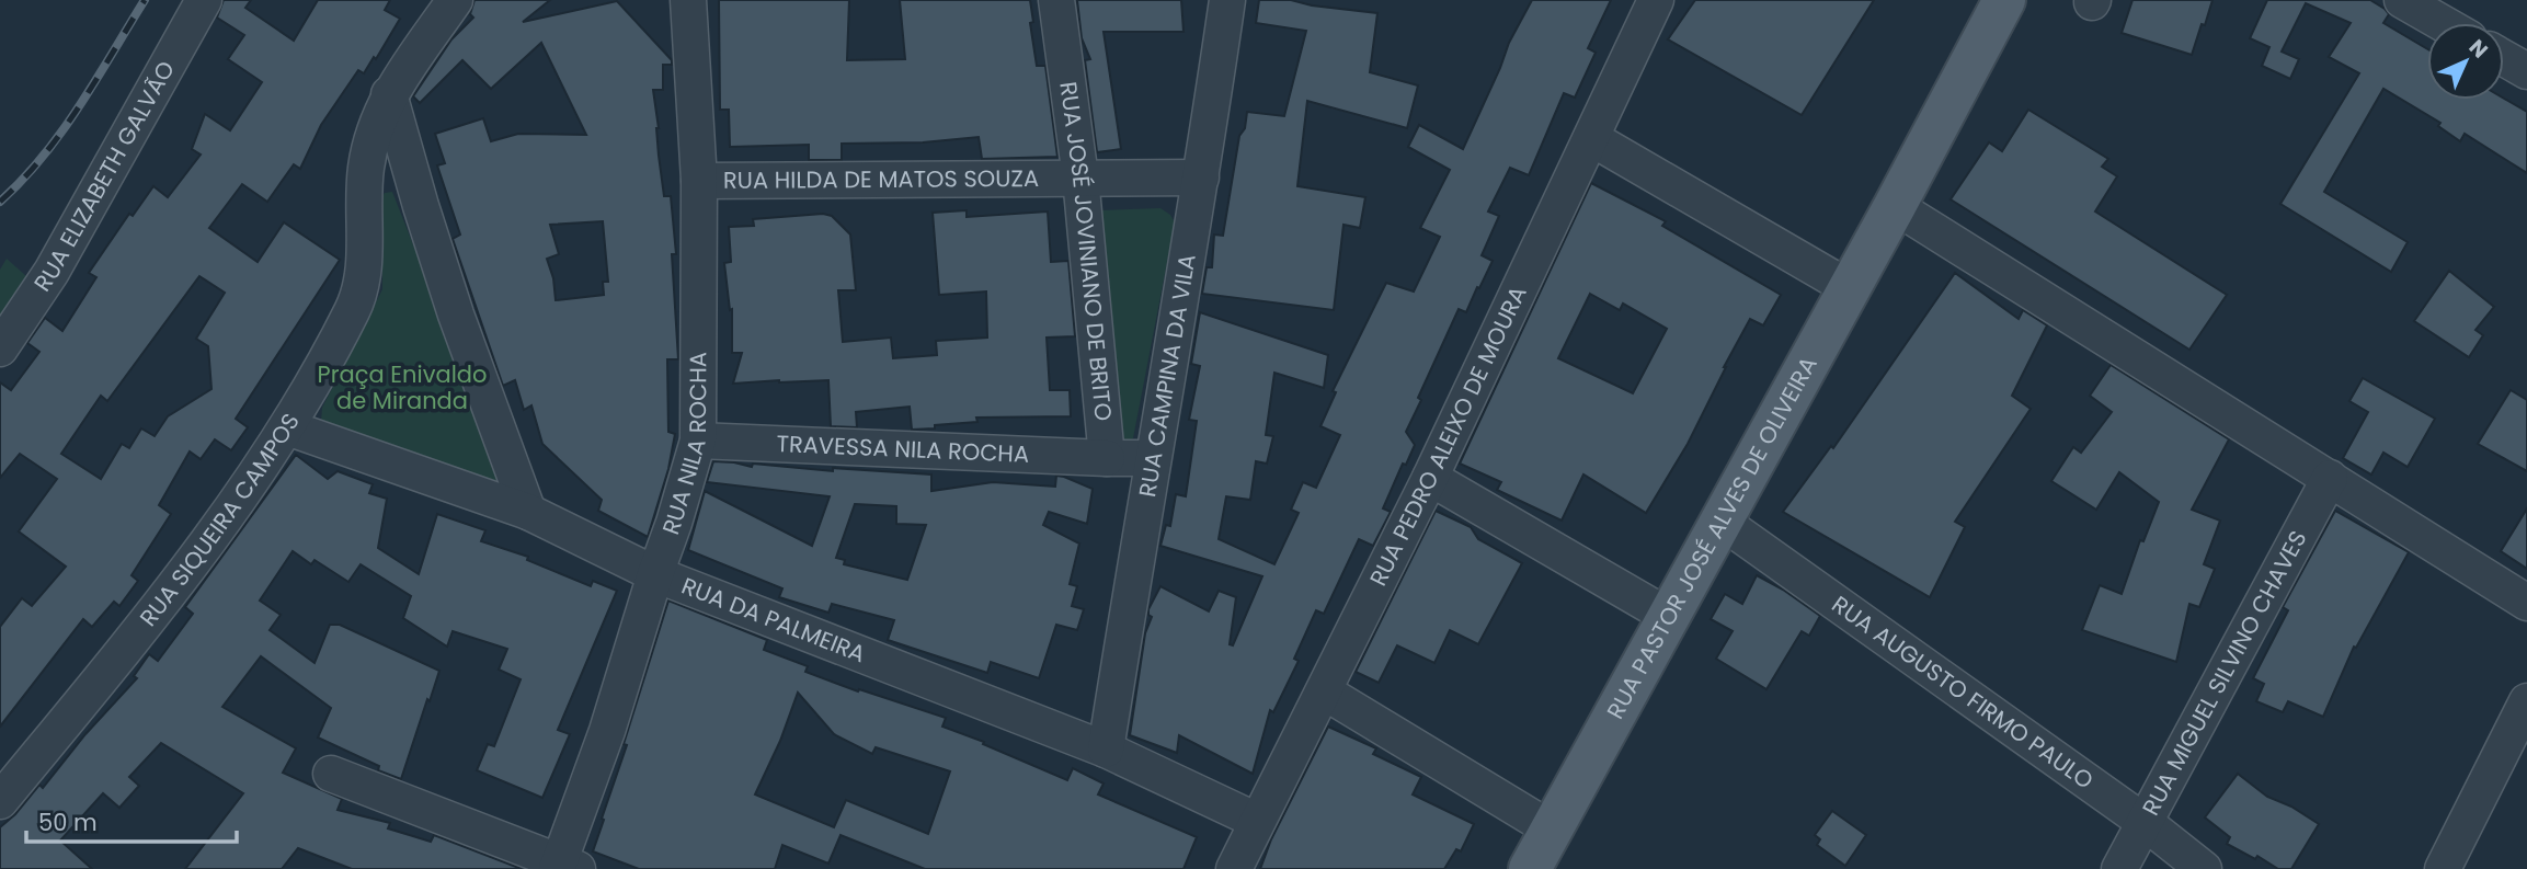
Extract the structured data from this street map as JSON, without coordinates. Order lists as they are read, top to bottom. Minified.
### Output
{"streets":{"main road":["RUA PASTOR JOSÉ ALVES DE OLIVEIRA"],"street":["RUA ELIZABETH GALVÃO","RUA HILDA DE MATOS SOUZA","RUA JOSÉ JOVINIANO DE BRITO","RUA CAMPINA DA VILA","RUA PEDRO ALEIXO DE MOURA","RUA NILA ROCHA","TRAVESSA NILA ROCHA","RUA SIQUEIRA CAMPOS","RUA DA PALMEIRA","RUA MIGUEL SILVINO CHAVES","RUA AUGUSTO FIRMO PAULO"]},"crossings":[["RUA HILDA DE MATOS SOUZA","RUA JOSÉ JOVINIANO DE BRITO"],["RUA HILDA DE MATOS SOUZA","RUA CAMPINA DA VILA"],["RUA HILDA DE MATOS SOUZA","RUA NILA ROCHA"],["RUA JOSÉ JOVINIANO DE BRITO","TRAVESSA NILA ROCHA"],["RUA CAMPINA DA VILA","RUA DA PALMEIRA"],["RUA PEDRO ALEIXO DE MOURA","RUA DA PALMEIRA"],["RUA NILA ROCHA","TRAVESSA NILA ROCHA"],["RUA NILA ROCHA","RUA DA PALMEIRA"],["RUA SIQUEIRA CAMPOS","RUA DA PALMEIRA"],["RUA PASTOR JOSÉ ALVES DE OLIVEIRA","RUA AUGUSTO FIRMO PAULO"],["RUA MIGUEL SILVINO CHAVES","RUA AUGUSTO FIRMO PAULO"]],"parks":["Praça Enivaldo de Miranda"],"scale_bar":"50 m","north":"top right"}
